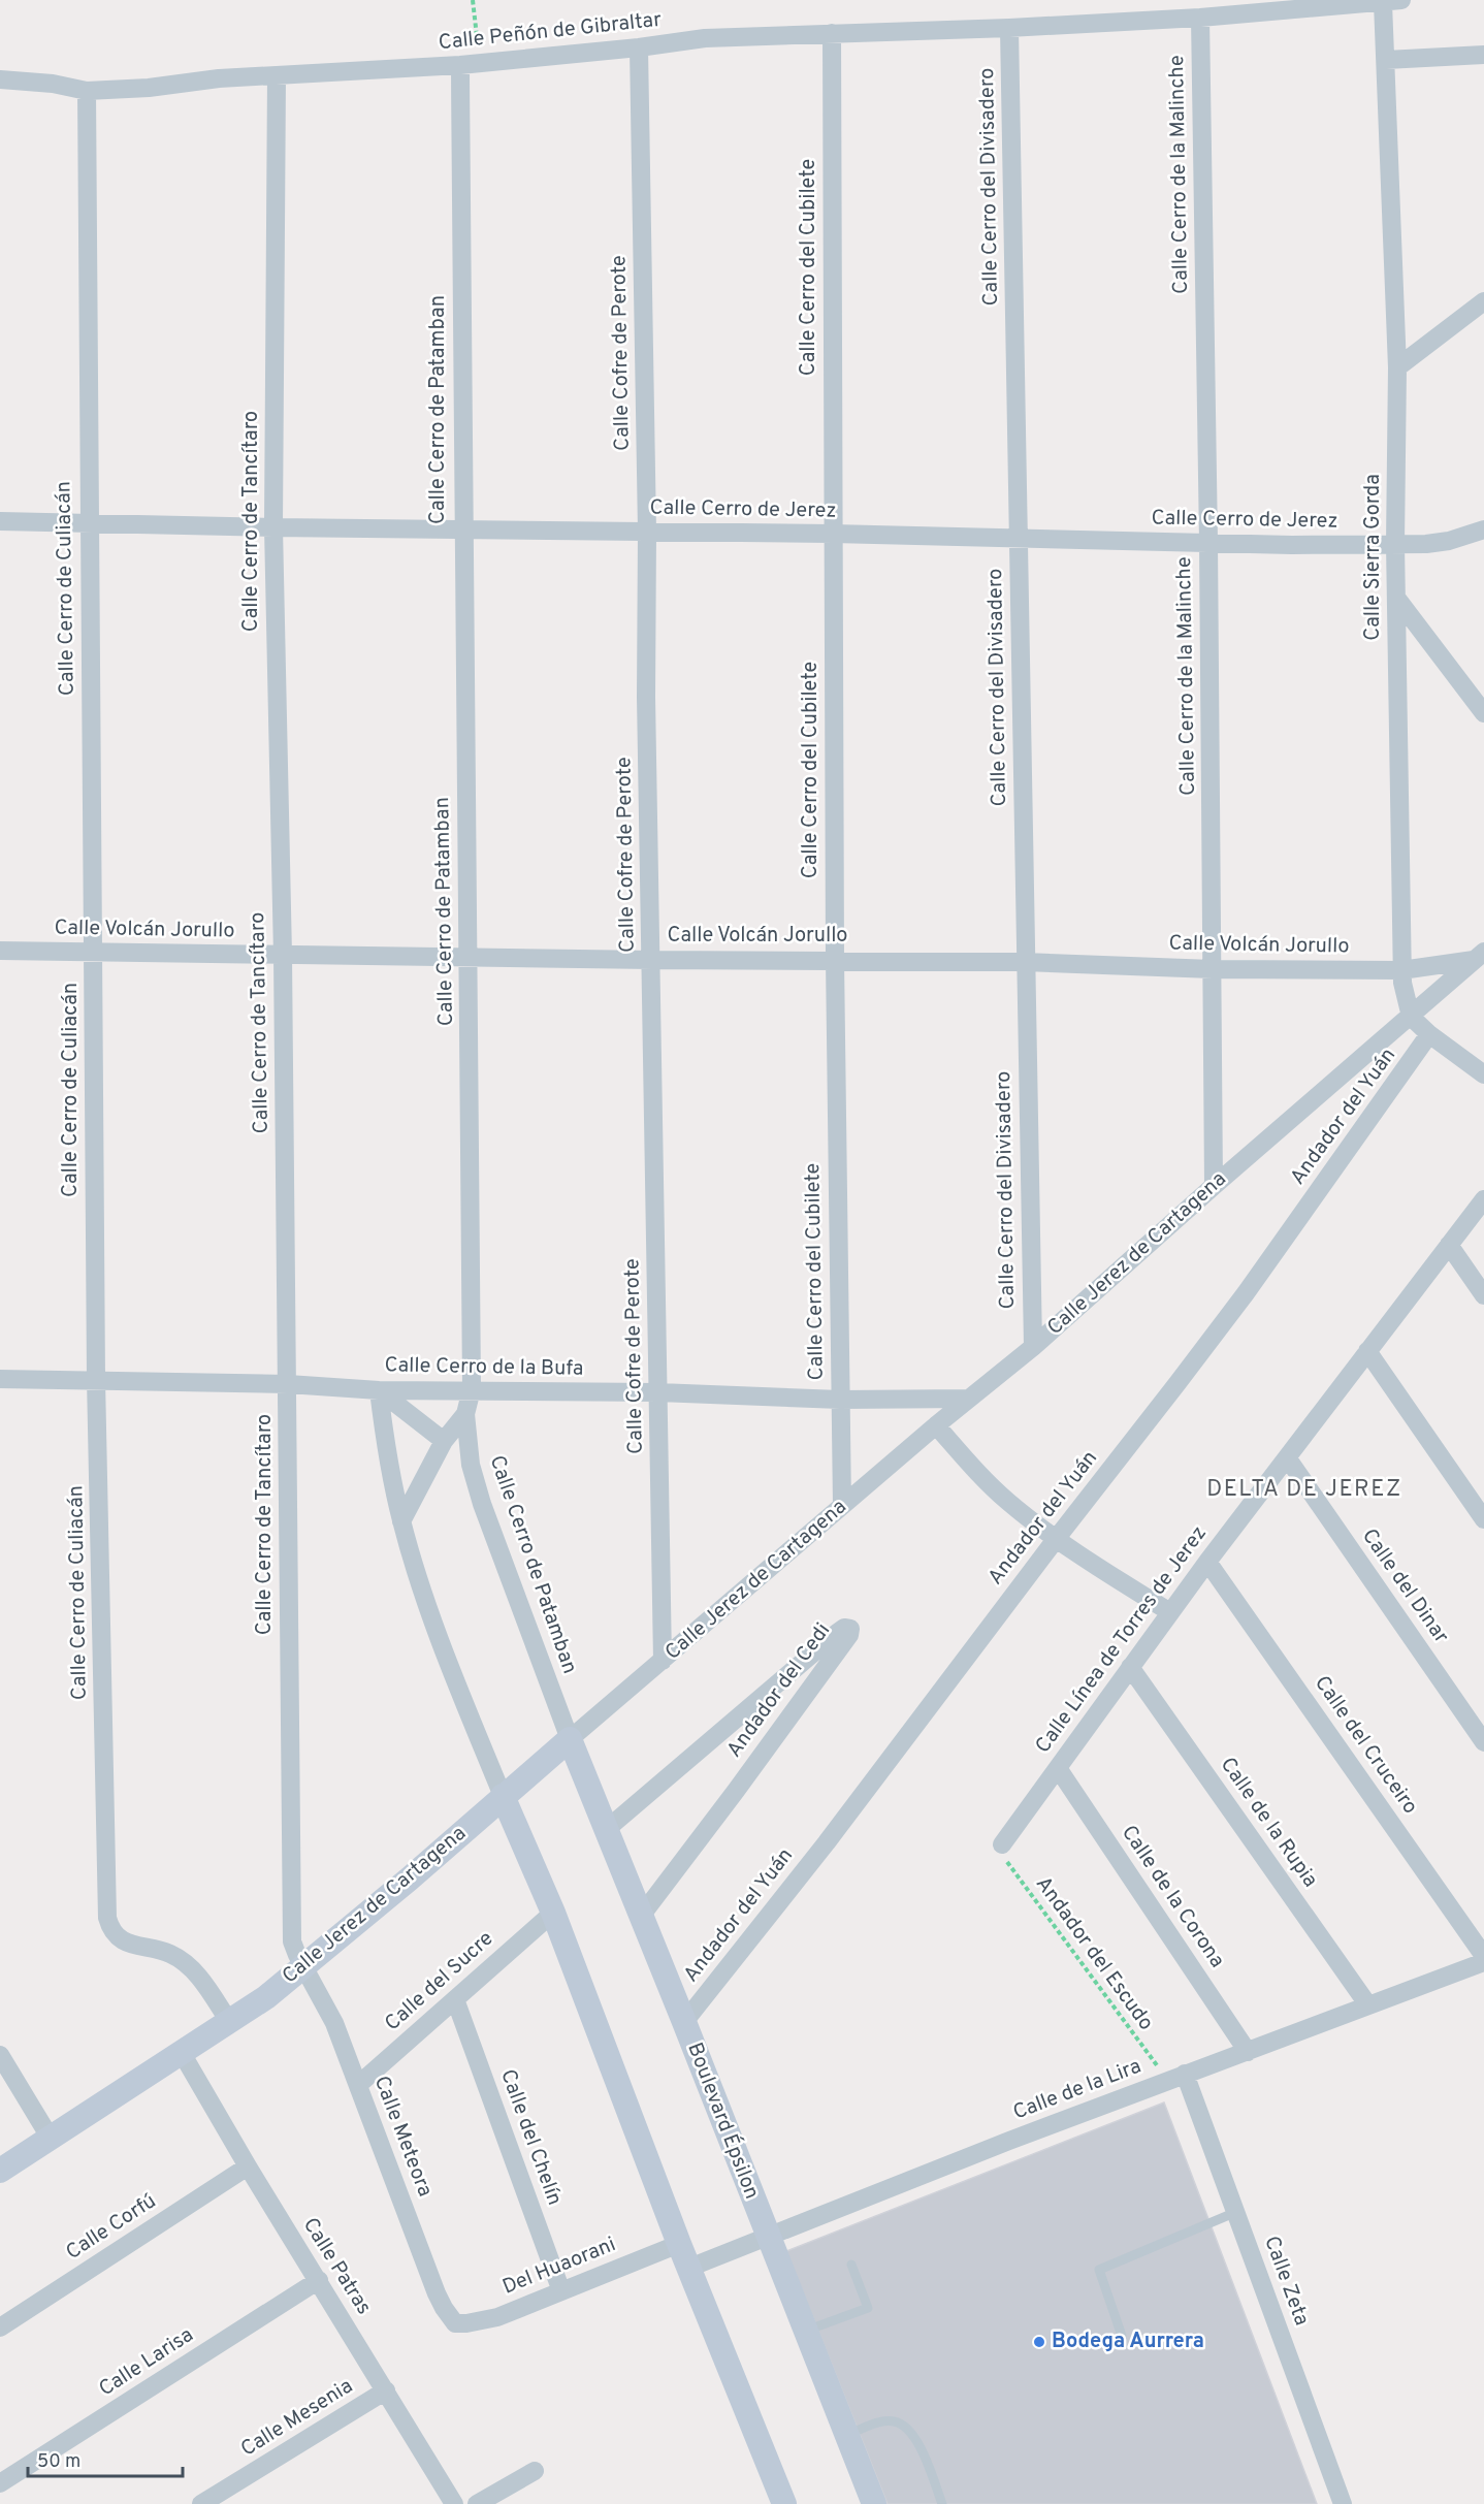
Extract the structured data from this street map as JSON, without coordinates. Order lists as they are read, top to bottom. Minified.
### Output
{"streets":{"street":["Calle Peñón de Gibraltar","Calle Cerro de la Malinche","Calle Cerro del Divisadero","Calle Cerro del Cubilete","Calle Cofre de Perote","Calle Cerro de Patamban","Calle Cerro de Jerez","Calle Cerro de Tancítaro","Calle Sierra Gorda","Calle Cerro de Culiacán","Calle Volcán Jorullo","Andador del Yuán","Calle Jerez de Cartagena","Calle Cerro de la Bufa","Calle del Dinar","Calle Línea de Torres de Jerez","Andador del Cedi","Calle del Cruceiro","Calle de la Rupia","Calle de la Corona","Calle del Sucre","Calle de la Lira","Boulevard Épsilon","Calle Meteora","Calle del Chelín","Calle Corfú","Calle Patras","Del Huaorani","Calle Zeta","Calle Larisa","Calle Mesenia"],"path":["Andador del Escudo"]},"crossings":[["Calle Peñón de Gibraltar","Calle Cerro de la Malinche"],["Calle Peñón de Gibraltar","Calle Cerro del Divisadero"],["Calle Peñón de Gibraltar","Calle Cerro del Cubilete"],["Calle Peñón de Gibraltar","Calle Cofre de Perote"],["Calle Peñón de Gibraltar","Calle Cerro de Patamban"],["Calle Peñón de Gibraltar","Calle Cerro de Tancítaro"],["Calle Peñón de Gibraltar","Calle Sierra Gorda"],["Calle Peñón de Gibraltar","Calle Cerro de Culiacán"],["Calle Cerro de la Malinche","Calle Cerro de Jerez"],["Calle Cerro de la Malinche","Calle Volcán Jorullo"],["Calle Cerro de la Malinche","Calle Jerez de Cartagena"],["Calle Cerro del Divisadero","Calle Cerro de Jerez"],["Calle Cerro del Divisadero","Calle Volcán Jorullo"],["Calle Cerro del Divisadero","Calle Jerez de Cartagena"],["Calle Cerro del Cubilete","Calle Cerro de Jerez"],["Calle Cerro del Cubilete","Calle Volcán Jorullo"],["Calle Cerro del Cubilete","Calle Jerez de Cartagena"],["Calle Cerro del Cubilete","Calle Cerro de la Bufa"],["Calle Cofre de Perote","Calle Cerro de Jerez"],["Calle Cofre de Perote","Calle Volcán Jorullo"],["Calle Cofre de Perote","Calle Jerez de Cartagena"],["Calle Cofre de Perote","Calle Cerro de la Bufa"],["Calle Cerro de Patamban","Calle Cerro de Jerez"],["Calle Cerro de Patamban","Calle Volcán Jorullo"],["Calle Cerro de Patamban","Calle Jerez de Cartagena"],["Calle Cerro de Patamban","Calle Cerro de la Bufa"],["Calle Cerro de Patamban","Boulevard Épsilon"],["Calle Cerro de Jerez","Calle Cerro de Tancítaro"],["Calle Cerro de Jerez","Calle Sierra Gorda"],["Calle Cerro de Jerez","Calle Cerro de Culiacán"],["Calle Cerro de Tancítaro","Calle Volcán Jorullo"],["Calle Cerro de Tancítaro","Calle Jerez de Cartagena"],["Calle Cerro de Tancítaro","Calle Cerro de la Bufa"],["Calle Cerro de Tancítaro","Calle Meteora"],["Calle Sierra Gorda","Calle Volcán Jorullo"],["Calle Sierra Gorda","Calle Jerez de Cartagena"],["Calle Cerro de Culiacán","Calle Volcán Jorullo"],["Calle Cerro de Culiacán","Calle Jerez de Cartagena"],["Calle Cerro de Culiacán","Calle Cerro de la Bufa"],["Calle Volcán Jorullo","Calle Jerez de Cartagena"],["Andador del Yuán","Boulevard Épsilon"],["Calle Jerez de Cartagena","Calle Cerro de la Bufa"],["Calle Jerez de Cartagena","Boulevard Épsilon"],["Calle Jerez de Cartagena","Calle Meteora"],["Calle Jerez de Cartagena","Calle Patras"],["Calle del Dinar","Calle Línea de Torres de Jerez"],["Calle Línea de Torres de Jerez","Calle del Cruceiro"],["Calle Línea de Torres de Jerez","Calle de la Rupia"],["Calle Línea de Torres de Jerez","Calle de la Corona"],["Calle Línea de Torres de Jerez","Andador del Escudo"],["Andador del Cedi","Boulevard Épsilon"],["Calle de la Rupia","Calle de la Lira"],["Calle de la Corona","Calle de la Lira"],["Andador del Escudo","Calle de la Lira"],["Calle del Sucre","Calle Meteora"],["Calle del Sucre","Calle del Chelín"],["Calle de la Lira","Boulevard Épsilon"],["Calle de la Lira","Calle Zeta"],["Calle Meteora","Del Huaorani"],["Calle del Chelín","Del Huaorani"],["Calle Corfú","Calle Patras"],["Calle Patras","Calle Larisa"],["Calle Patras","Calle Mesenia"]],"districts":["DELTA DE JEREZ"],"places":["Bodega Aurrera"],"scale_bar":"50 m"}
